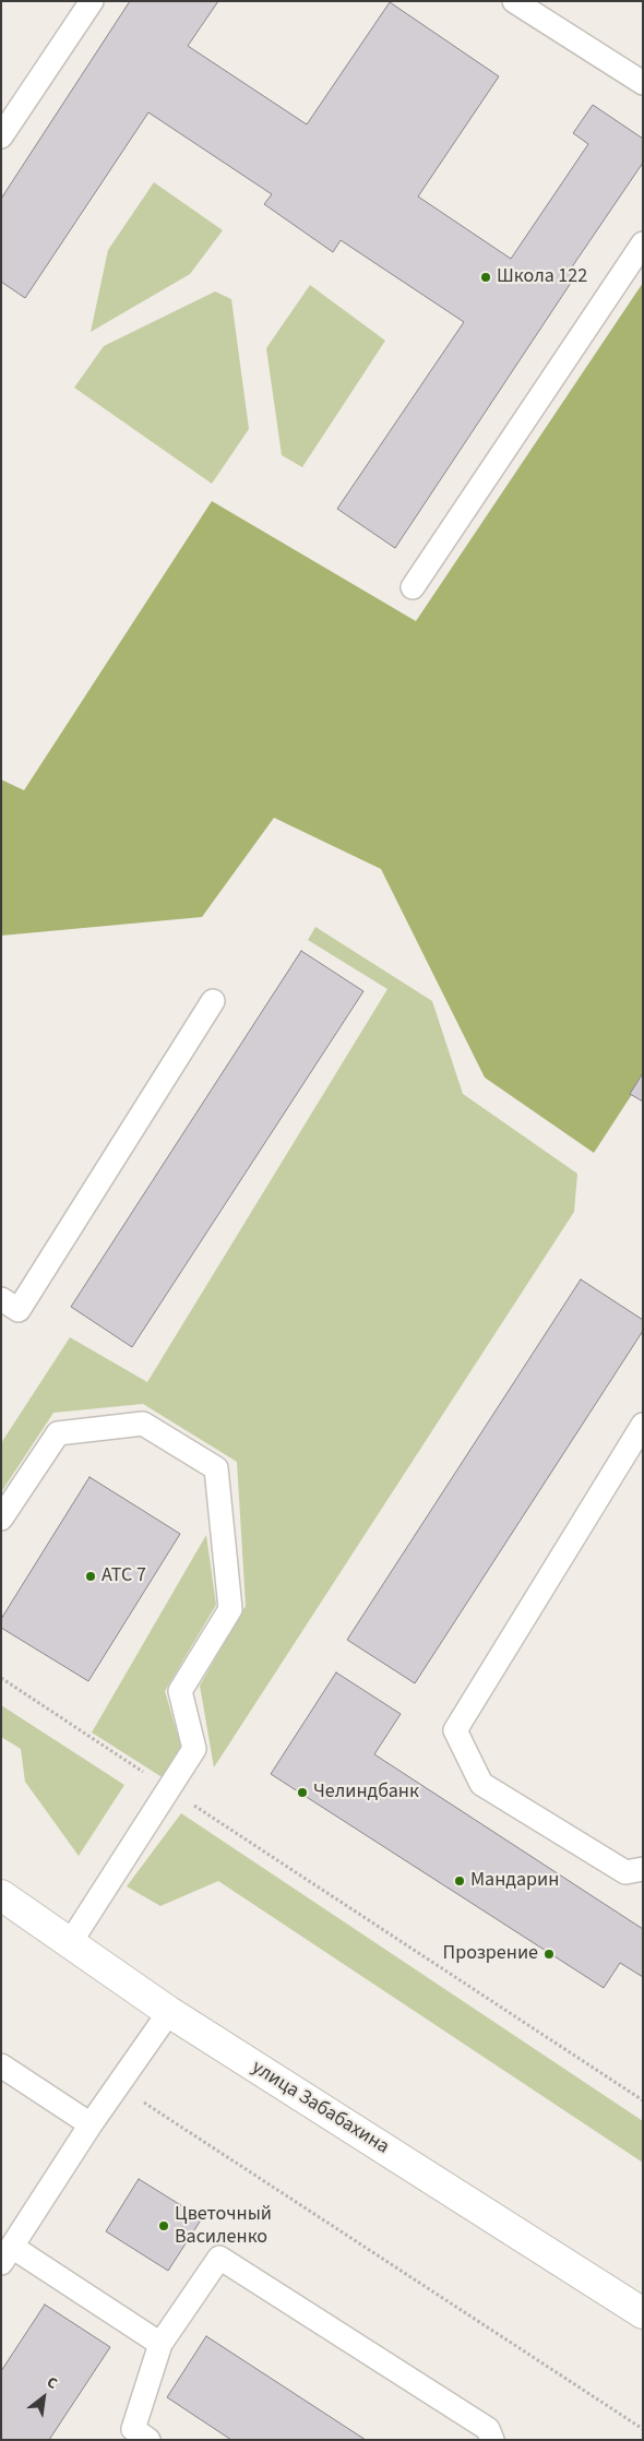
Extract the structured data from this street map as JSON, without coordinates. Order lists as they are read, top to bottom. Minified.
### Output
{"streets":{"street":["улица Забабахина"]},"places":["Школа 122","АТС 7","Челиндбанк","Мандарин","Прозрение","Цветочный Василенко"],"north":"top right"}
